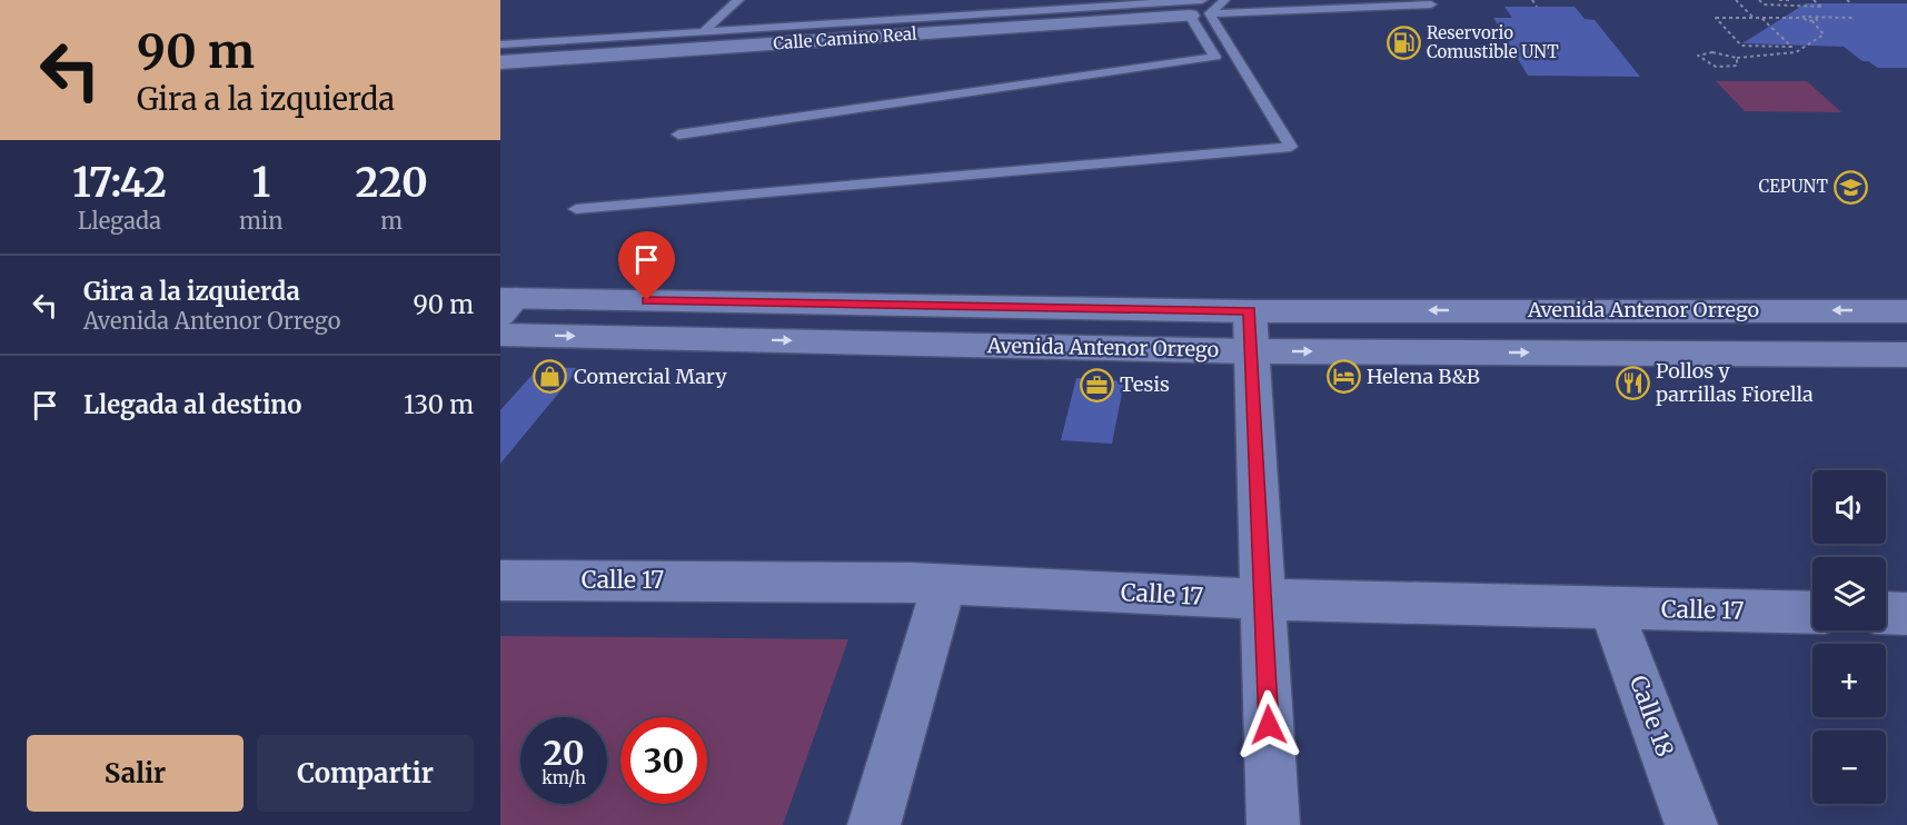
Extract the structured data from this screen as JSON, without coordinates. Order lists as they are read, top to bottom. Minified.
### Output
{"streets":{"street":["Calle Camino Real","Avenida Antenor Orrego","Calle 17","Calle 18"]},"crossings":[["Calle 17","Calle 18"]],"places":{"fuel station":["Reservorio Comustible UNT"],"school or university":["CEPUNT"],"shop":["Comercial Mary"],"hotel":["Helena B&B"],"restaurant":["Pollos y parrillas Fiorella"],"office":["Tesis"]},"page":{"turn":["90 m","Gira a la izquierda"],"eta":["17:42","Llegada","1","min","220","m"],"list":[{"name":"Gira a la izquierda","note":"Avenida Antenor Orrego","value":"90 m"},{"name":"Llegada al destino","value":"130 m"}],"map_buttons":["+","−"],"speed":"20 km/h","limit":"30","buttons":["Salir","Compartir"]}}
